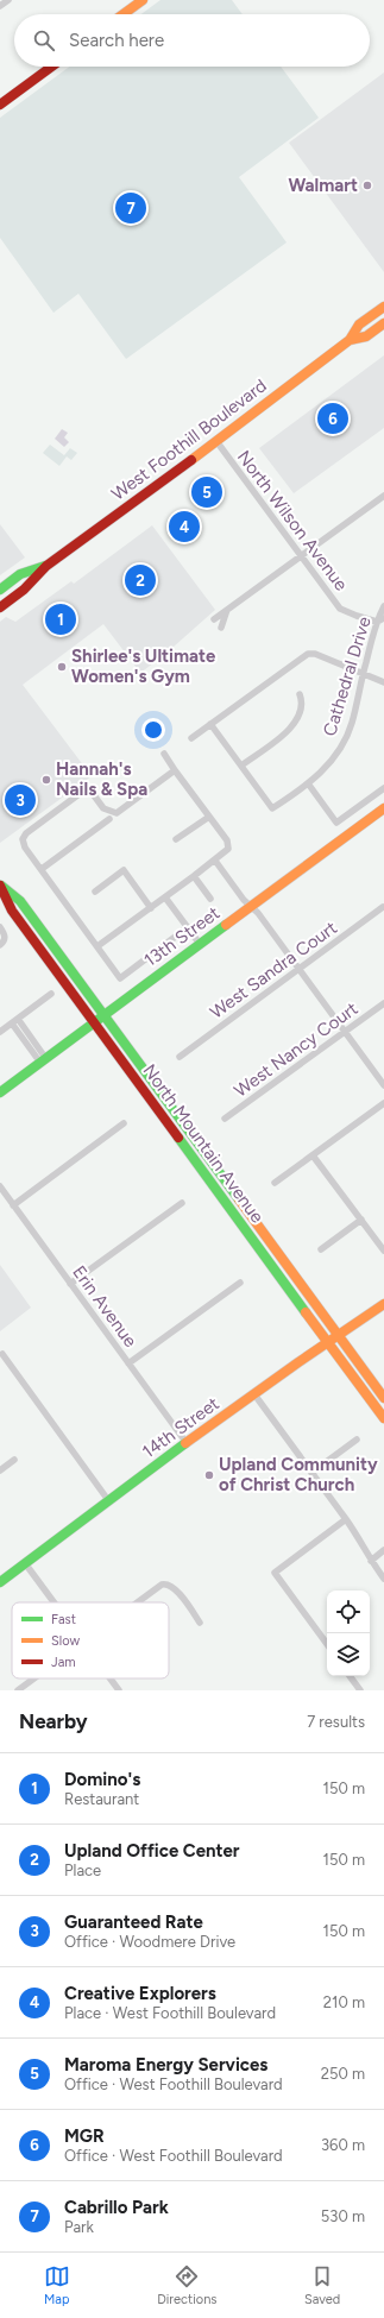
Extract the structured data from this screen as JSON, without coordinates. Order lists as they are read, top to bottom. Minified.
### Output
{"streets":{"main road":["West Foothill Boulevard","13th Street","North Mountain Avenue","14th Street"],"street":["North Wilson Avenue","Cathedral Drive","West Sandra Court","West Nancy Court","Erin Avenue"]},"crossings":[["West Foothill Boulevard","North Wilson Avenue"],["North Wilson Avenue","Cathedral Drive"],["13th Street","North Mountain Avenue"],["North Mountain Avenue","14th Street"],["Erin Avenue","14th Street"]],"places":["Walmart","Shirlee's Ultimate Women's Gym","Hannah's Nails & Spa","Upland Community of Christ Church"],"legend":["Fast","Slow","Jam"],"page":{"search":"Search here","pins":["7","6","5","4","2","1","3"],"heading":["Nearby","7 results"],"list":[{"mark":"1","name":"Domino's","note":"Restaurant","value":"150 m"},{"mark":"2","name":"Upland Office Center","note":"Place","value":"150 m"},{"mark":"3","name":"Guaranteed Rate","note":"Office · Woodmere Drive","value":"150 m"},{"mark":"4","name":"Creative Explorers","note":"Place · West Foothill Boulevard","value":"210 m"},{"mark":"5","name":"Maroma Energy Services","note":"Office · West Foothill Boulevard","value":"250 m"},{"mark":"6","name":"MGR","note":"Office · West Foothill Boulevard","value":"360 m"},{"mark":"7","name":"Cabrillo Park","note":"Park","value":"530 m"}],"nav":["Map","Directions","Saved"]}}
